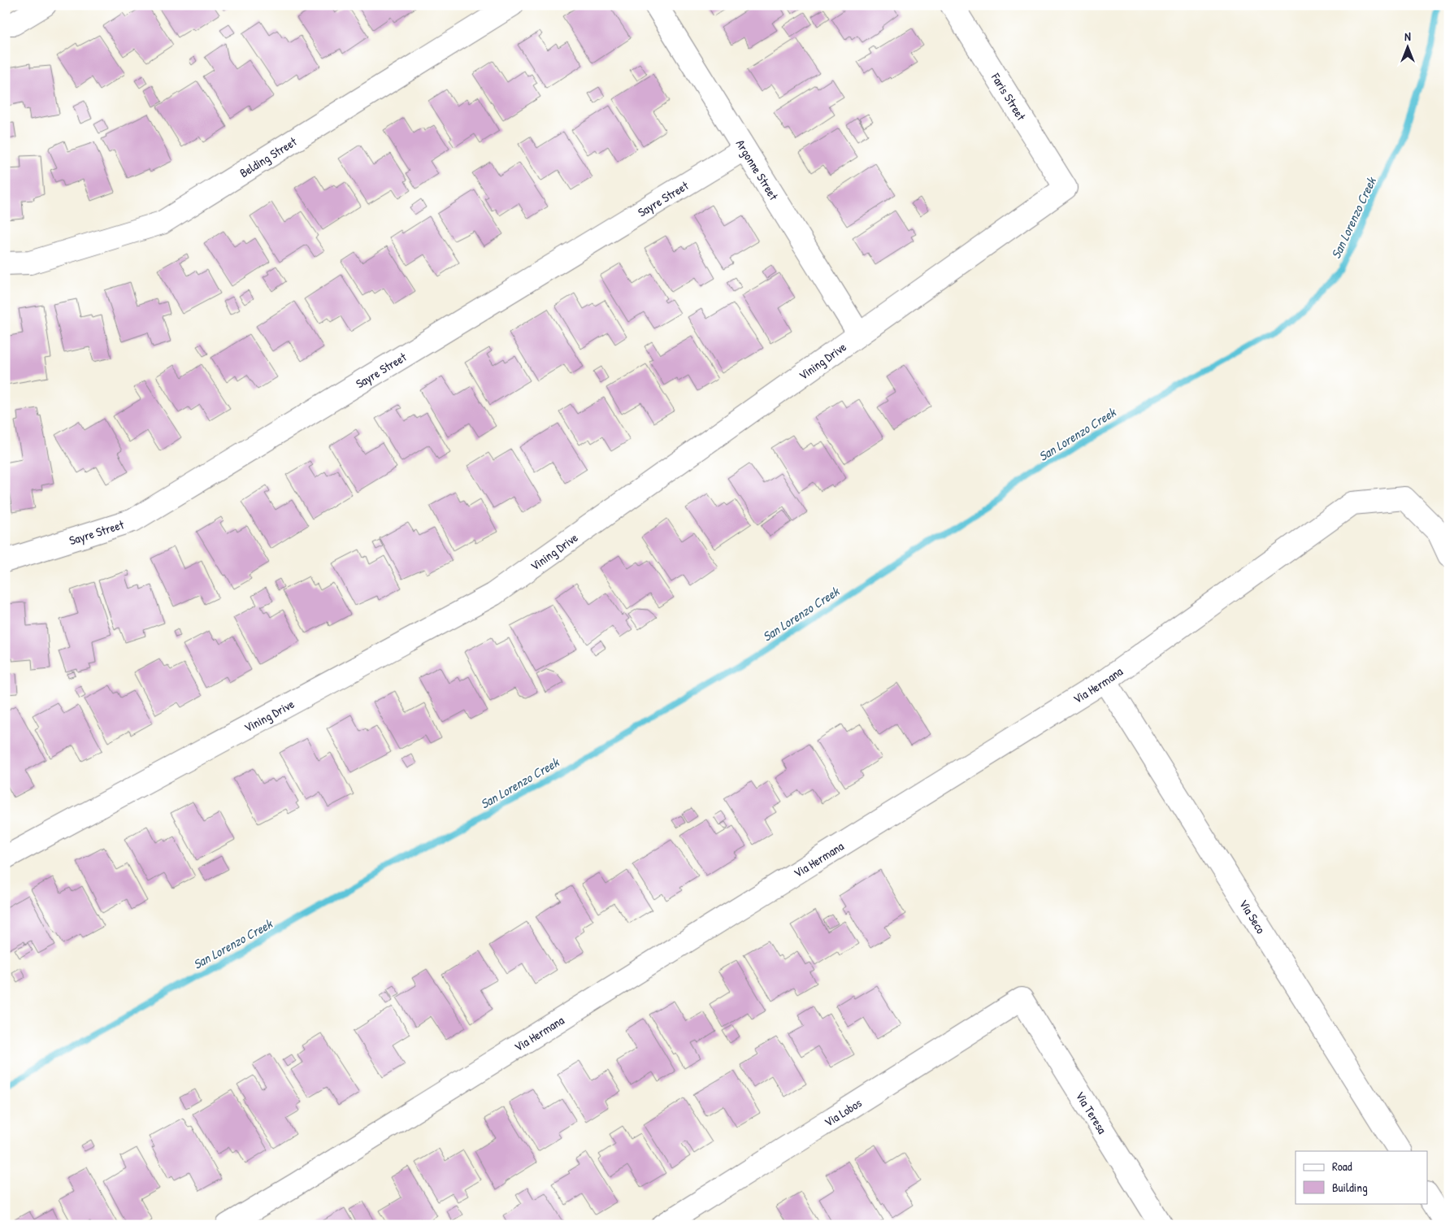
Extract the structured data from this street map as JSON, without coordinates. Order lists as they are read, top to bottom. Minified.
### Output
{"streets":{"street":["Faris Street","Belding Street","Argonne Street","Sayre Street","Vining Drive","Via Hermana","Via Seco","Via Lobos","Via Teresa"]},"crossings":[["Faris Street","Vining Drive"],["Argonne Street","Sayre Street"],["Argonne Street","Vining Drive"],["Via Hermana","Via Seco"],["Via Lobos","Via Teresa"]],"water":["San Lorenzo Creek"],"legend":["Road","Building"],"north":"top"}
